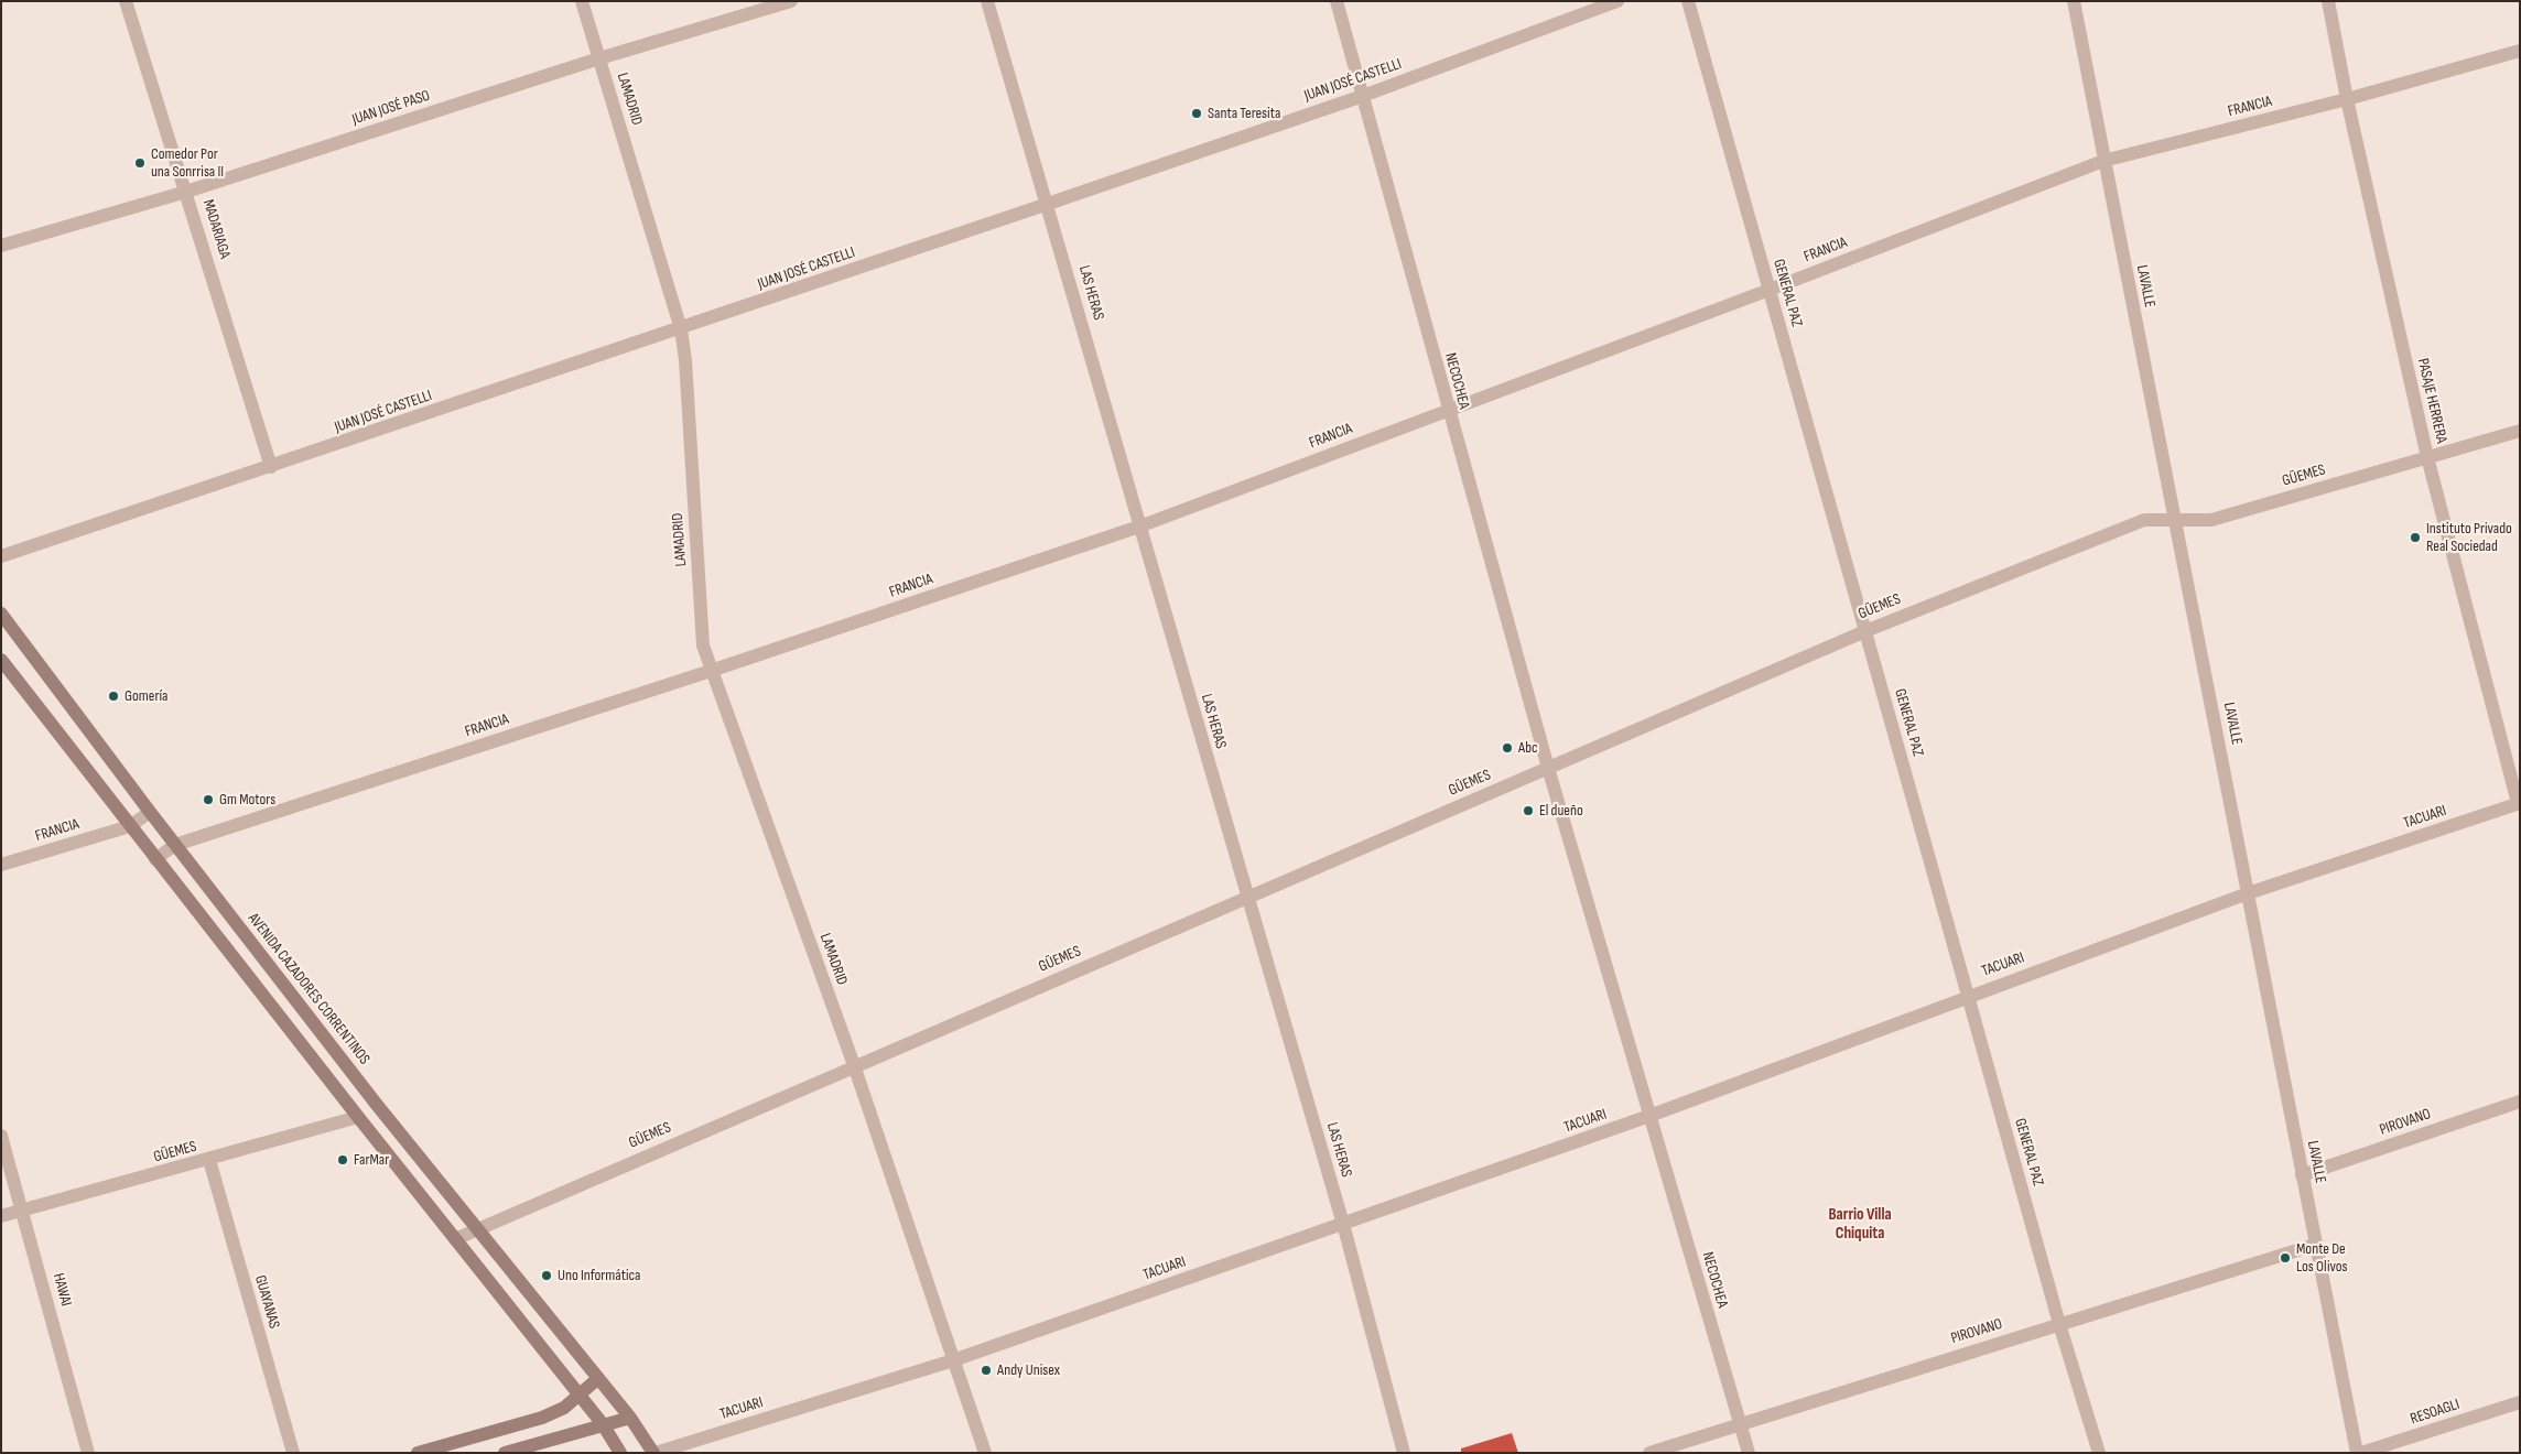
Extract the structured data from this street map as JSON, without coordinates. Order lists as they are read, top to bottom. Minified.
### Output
{"streets":{"main road":["AVENIDA CAZADORES CORRENTINOS"],"street":["JUAN JOSÉ CASTELLI","LAMADRID","FRANCIA","JUAN JOSÉ PASO","MADARIAGA","LAVALLE","LAS HERAS","GENERAL PAZ","NECOCHEA","PASAJE HERRERA","GÜEMES","TACUARI","PIROVANO","HAWAI","GUAYANAS","RESOAGLI"]},"crossings":[["JUAN JOSÉ CASTELLI","LAMADRID"],["JUAN JOSÉ CASTELLI","MADARIAGA"],["JUAN JOSÉ CASTELLI","LAS HERAS"],["JUAN JOSÉ CASTELLI","NECOCHEA"],["LAMADRID","FRANCIA"],["LAMADRID","JUAN JOSÉ PASO"],["LAMADRID","GÜEMES"],["LAMADRID","TACUARI"],["FRANCIA","LAVALLE"],["FRANCIA","LAS HERAS"],["FRANCIA","GENERAL PAZ"],["FRANCIA","NECOCHEA"],["FRANCIA","PASAJE HERRERA"],["FRANCIA","AVENIDA CAZADORES CORRENTINOS"],["JUAN JOSÉ PASO","MADARIAGA"],["LAVALLE","GÜEMES"],["LAVALLE","TACUARI"],["LAVALLE","PIROVANO"],["LAS HERAS","GÜEMES"],["LAS HERAS","TACUARI"],["GENERAL PAZ","GÜEMES"],["GENERAL PAZ","TACUARI"],["GENERAL PAZ","PIROVANO"],["NECOCHEA","GÜEMES"],["NECOCHEA","TACUARI"],["NECOCHEA","PIROVANO"],["PASAJE HERRERA","GÜEMES"],["PASAJE HERRERA","TACUARI"],["GÜEMES","AVENIDA CAZADORES CORRENTINOS"],["GÜEMES","HAWAI"],["GÜEMES","GUAYANAS"],["TACUARI","AVENIDA CAZADORES CORRENTINOS"]],"districts":["Barrio Villa Chiquita"],"places":["Santa Teresita","Comedor Por una Sonrrisa II","Instituto Privado Real Sociedad","Gomería","Abc","Gm Motors","El dueño","FarMar","Monte De Los Olivos","Uno Informática","Andy Unisex"]}
